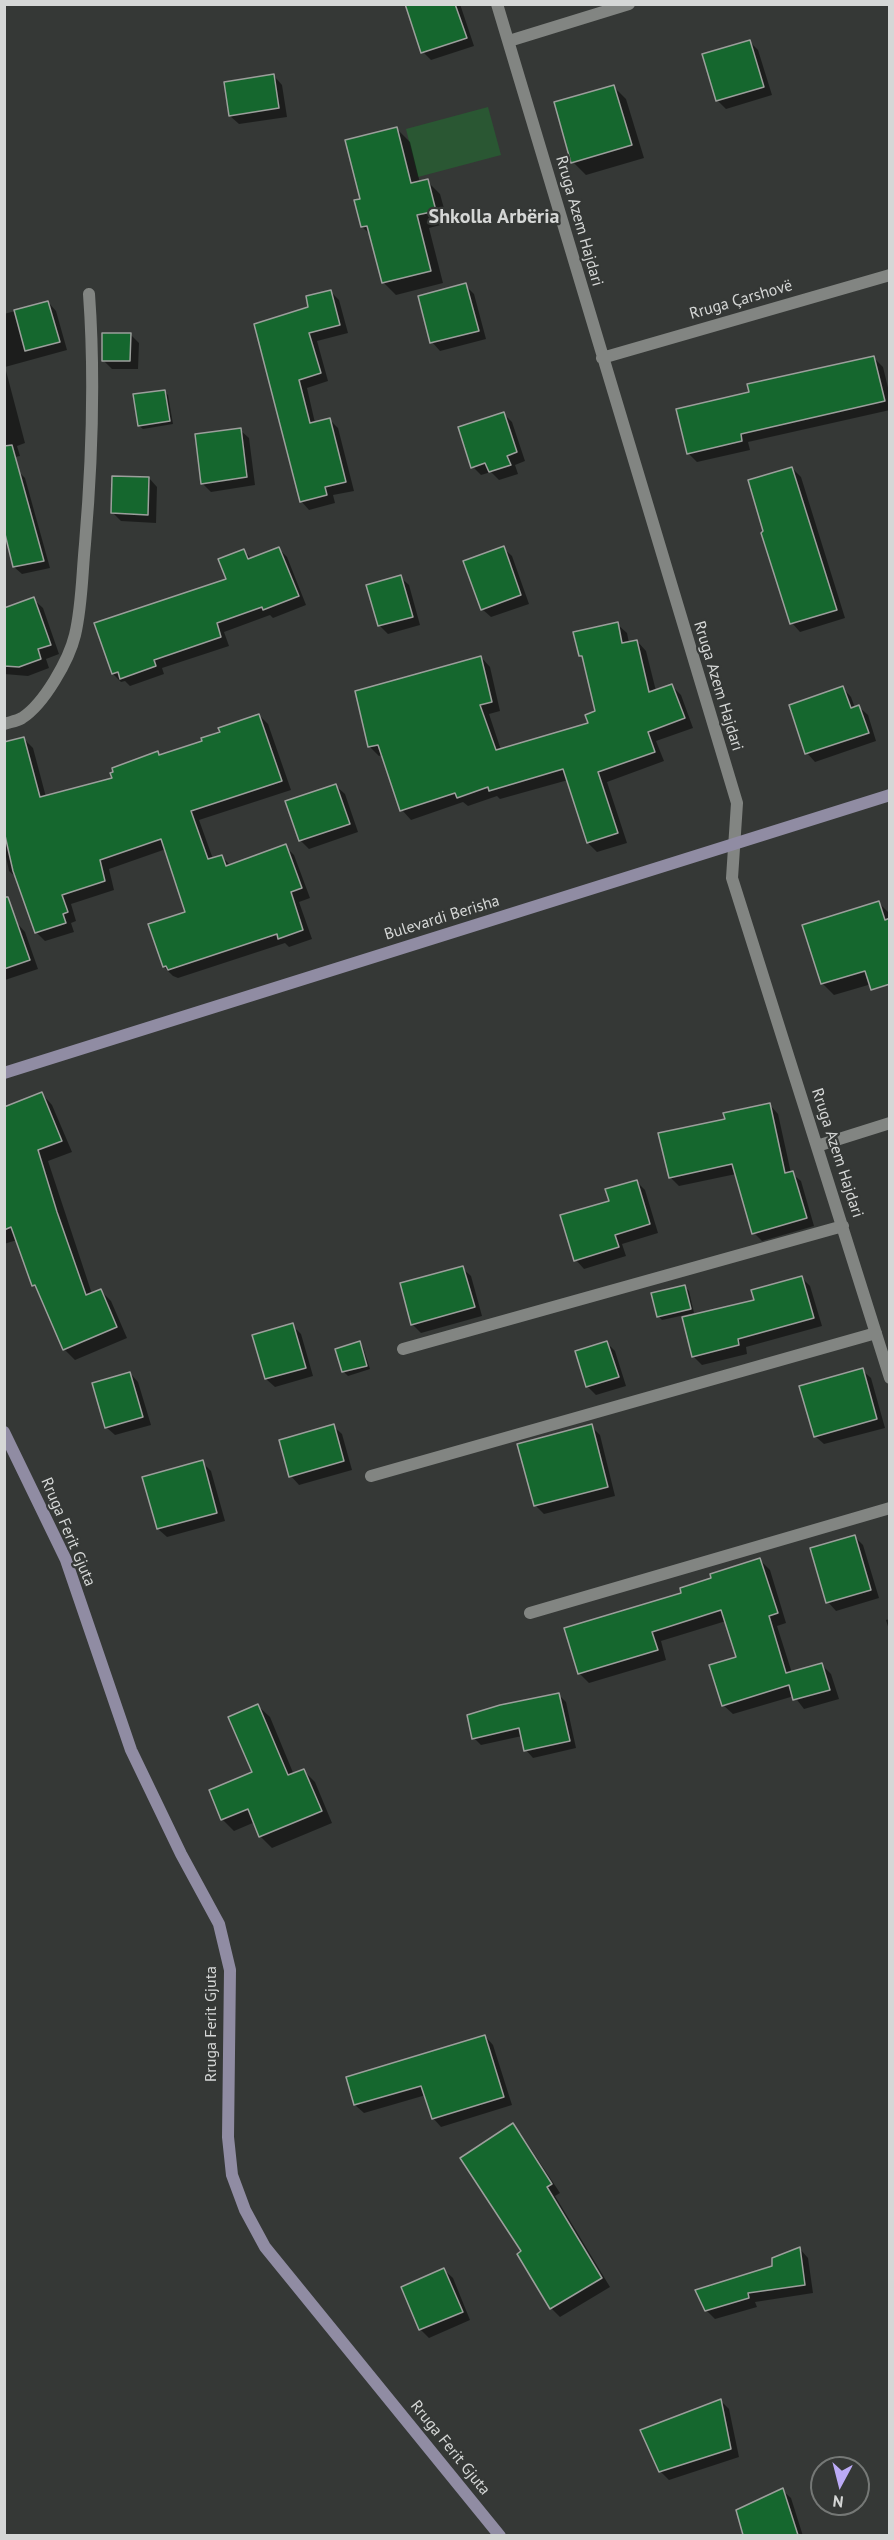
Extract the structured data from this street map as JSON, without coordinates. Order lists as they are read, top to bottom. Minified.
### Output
{"streets":{"street":["Rruga Azem Hajdari","Rruga Çarshovë","Bulevardi Berisha","Rruga Ferit Gjuta"]},"crossings":[["Rruga Azem Hajdari","Rruga Çarshovë"],["Rruga Azem Hajdari","Bulevardi Berisha"]],"districts":["Shkolla Arbëria"],"north":"bottom"}
